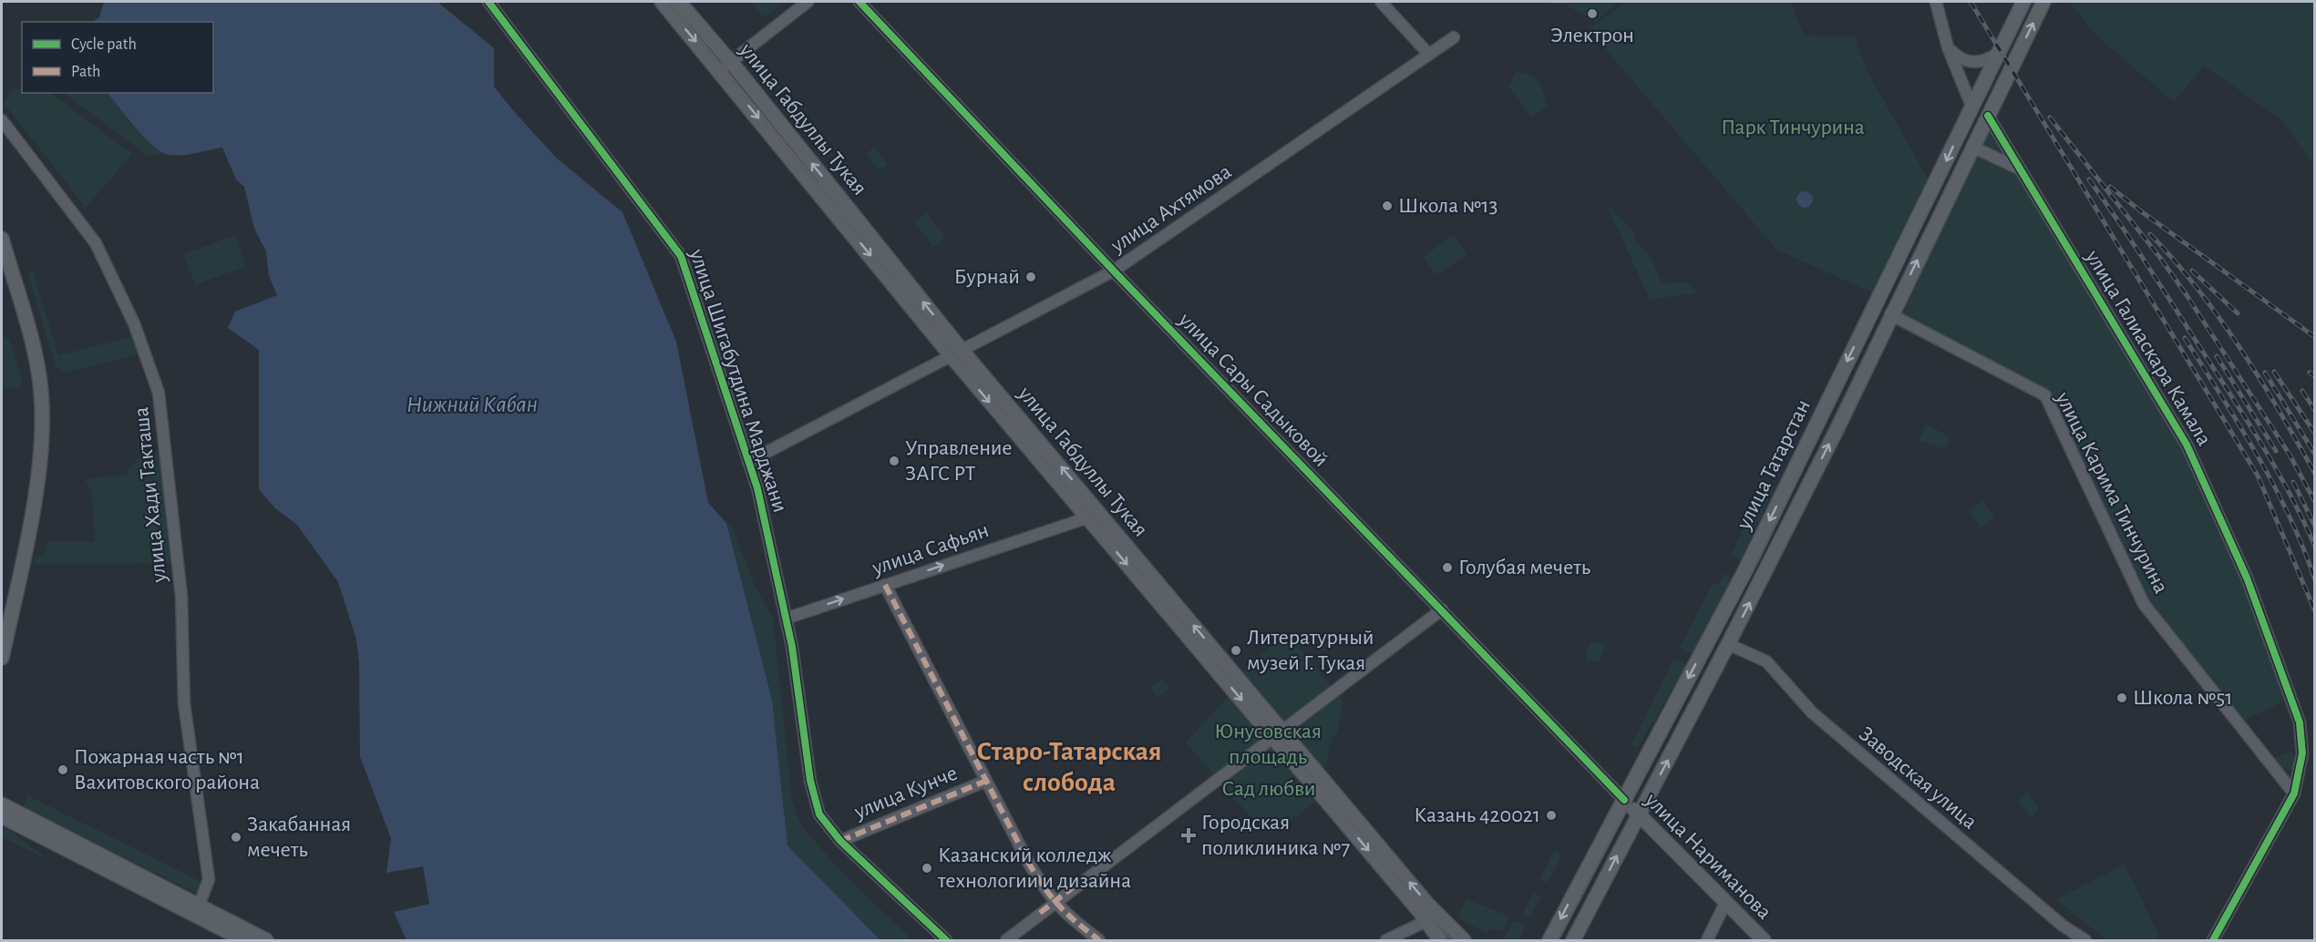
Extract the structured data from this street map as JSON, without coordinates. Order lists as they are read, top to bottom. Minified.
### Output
{"streets":{"main road":["улица Габдуллы Тукая","улица Галиаскара Камала","улица Татарстан","улица Нариманова"],"street":["улица Ахтямова","улица Шигабутдина Марджани","улица Сары Садыковой","улица Карима Тинчурина","улица Хади Такташа","улица Сафьян","Заводская улица","улица Кунче"]},"crossings":[["улица Габдуллы Тукая","улица Ахтямова"],["улица Габдуллы Тукая","улица Сафьян"],["улица Ахтямова","улица Шигабутдина Марджани"],["улица Ахтямова","улица Сары Садыковой"],["улица Галиаскара Камала","улица Татарстан"],["улица Галиаскара Камала","улица Карима Тинчурина"],["улица Шигабутдина Марджани","улица Сафьян"],["улица Шигабутдина Марджани","улица Кунче"],["улица Сары Садыковой","улица Татарстан"],["улица Сары Садыковой","улица Нариманова"],["улица Татарстан","улица Карима Тинчурина"],["улица Татарстан","Заводская улица"],["улица Татарстан","улица Нариманова"]],"one_way":["улица Сафьян"],"districts":["Старо-Татарская слобода"],"water":["Нижний Кабан"],"parks":["Парк Тинчурина","Юнусовская площадь","Сад любви"],"places":{"other":["Электрон","Школа №13","Бурнай","Управление ЗАГС РТ","Голубая мечеть","Литературный музей Г. Тукая","Школа №51","Пожарная часть №1 Вахитовского района","Казань 420021","Закабанная мечеть","Казанский колледж технологии и дизайна"],"health":["Городская поликлиника №7"]},"legend":["Cycle path","Path"]}
